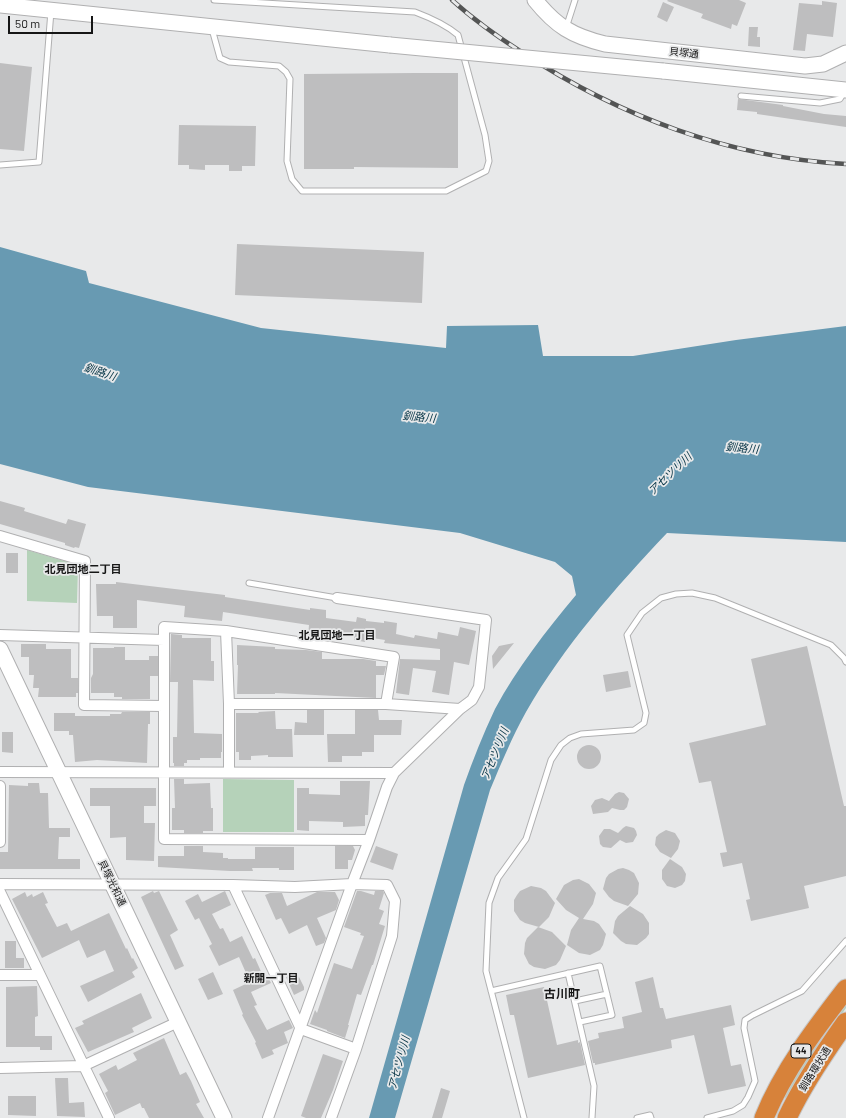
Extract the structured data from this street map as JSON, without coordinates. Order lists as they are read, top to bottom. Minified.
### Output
{"streets":{"highway":["44","釧路環状通"],"street":["貝塚通","貝塚光和通"]},"districts":["北見団地二丁目","北見団地一丁目","新開一丁目","古川町"],"water":["釧路川","アセツリ川"],"scale_bar":"50 m"}
